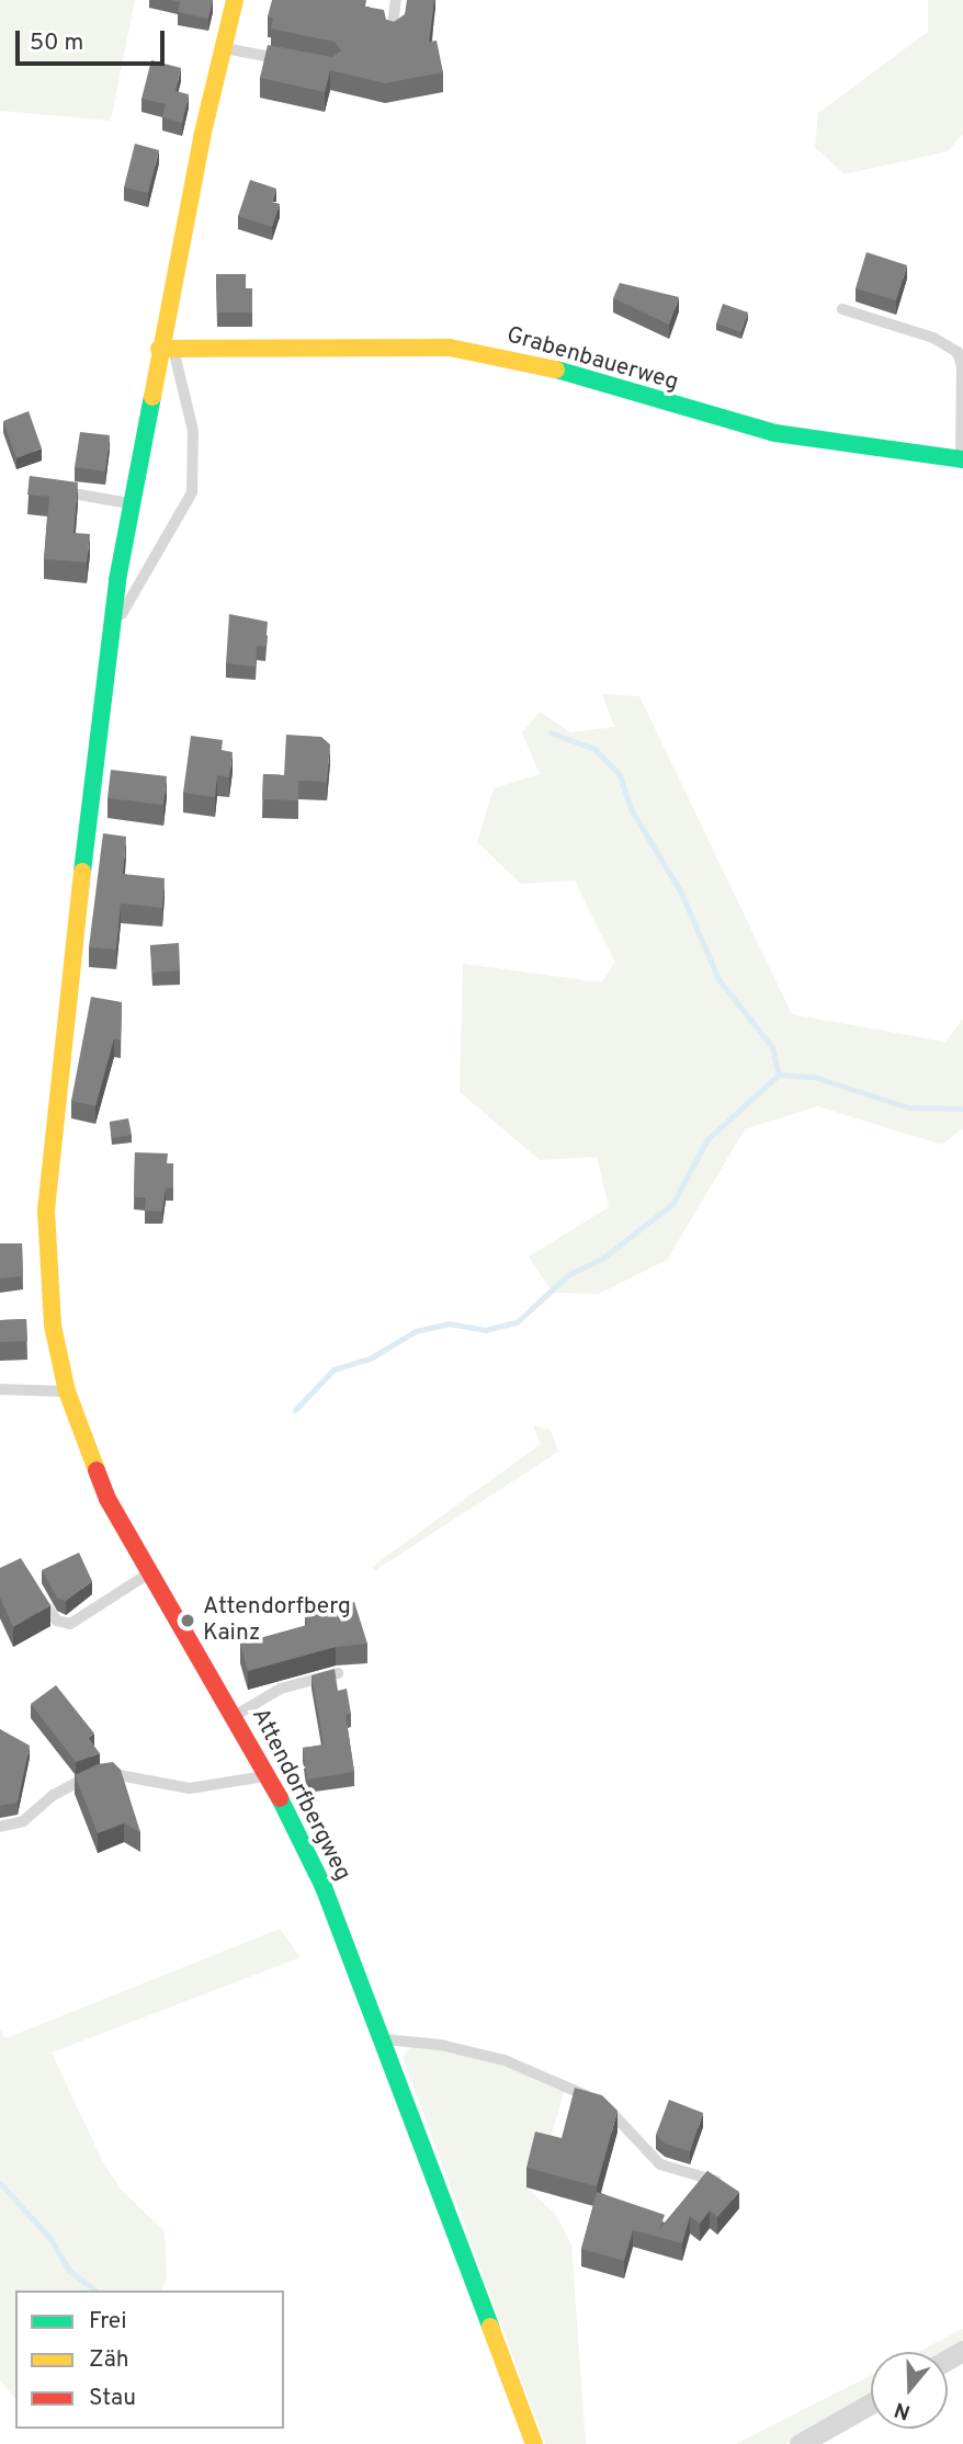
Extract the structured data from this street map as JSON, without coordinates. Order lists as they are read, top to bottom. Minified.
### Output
{"streets":{"street":["Grabenbauerweg","Attendorfbergweg"]},"crossings":[["Grabenbauerweg","Attendorfbergweg"]],"places":["Attendorfberg Kainz"],"legend":["Frei","Zäh","Stau"],"scale_bar":"50 m","north":"bottom"}
